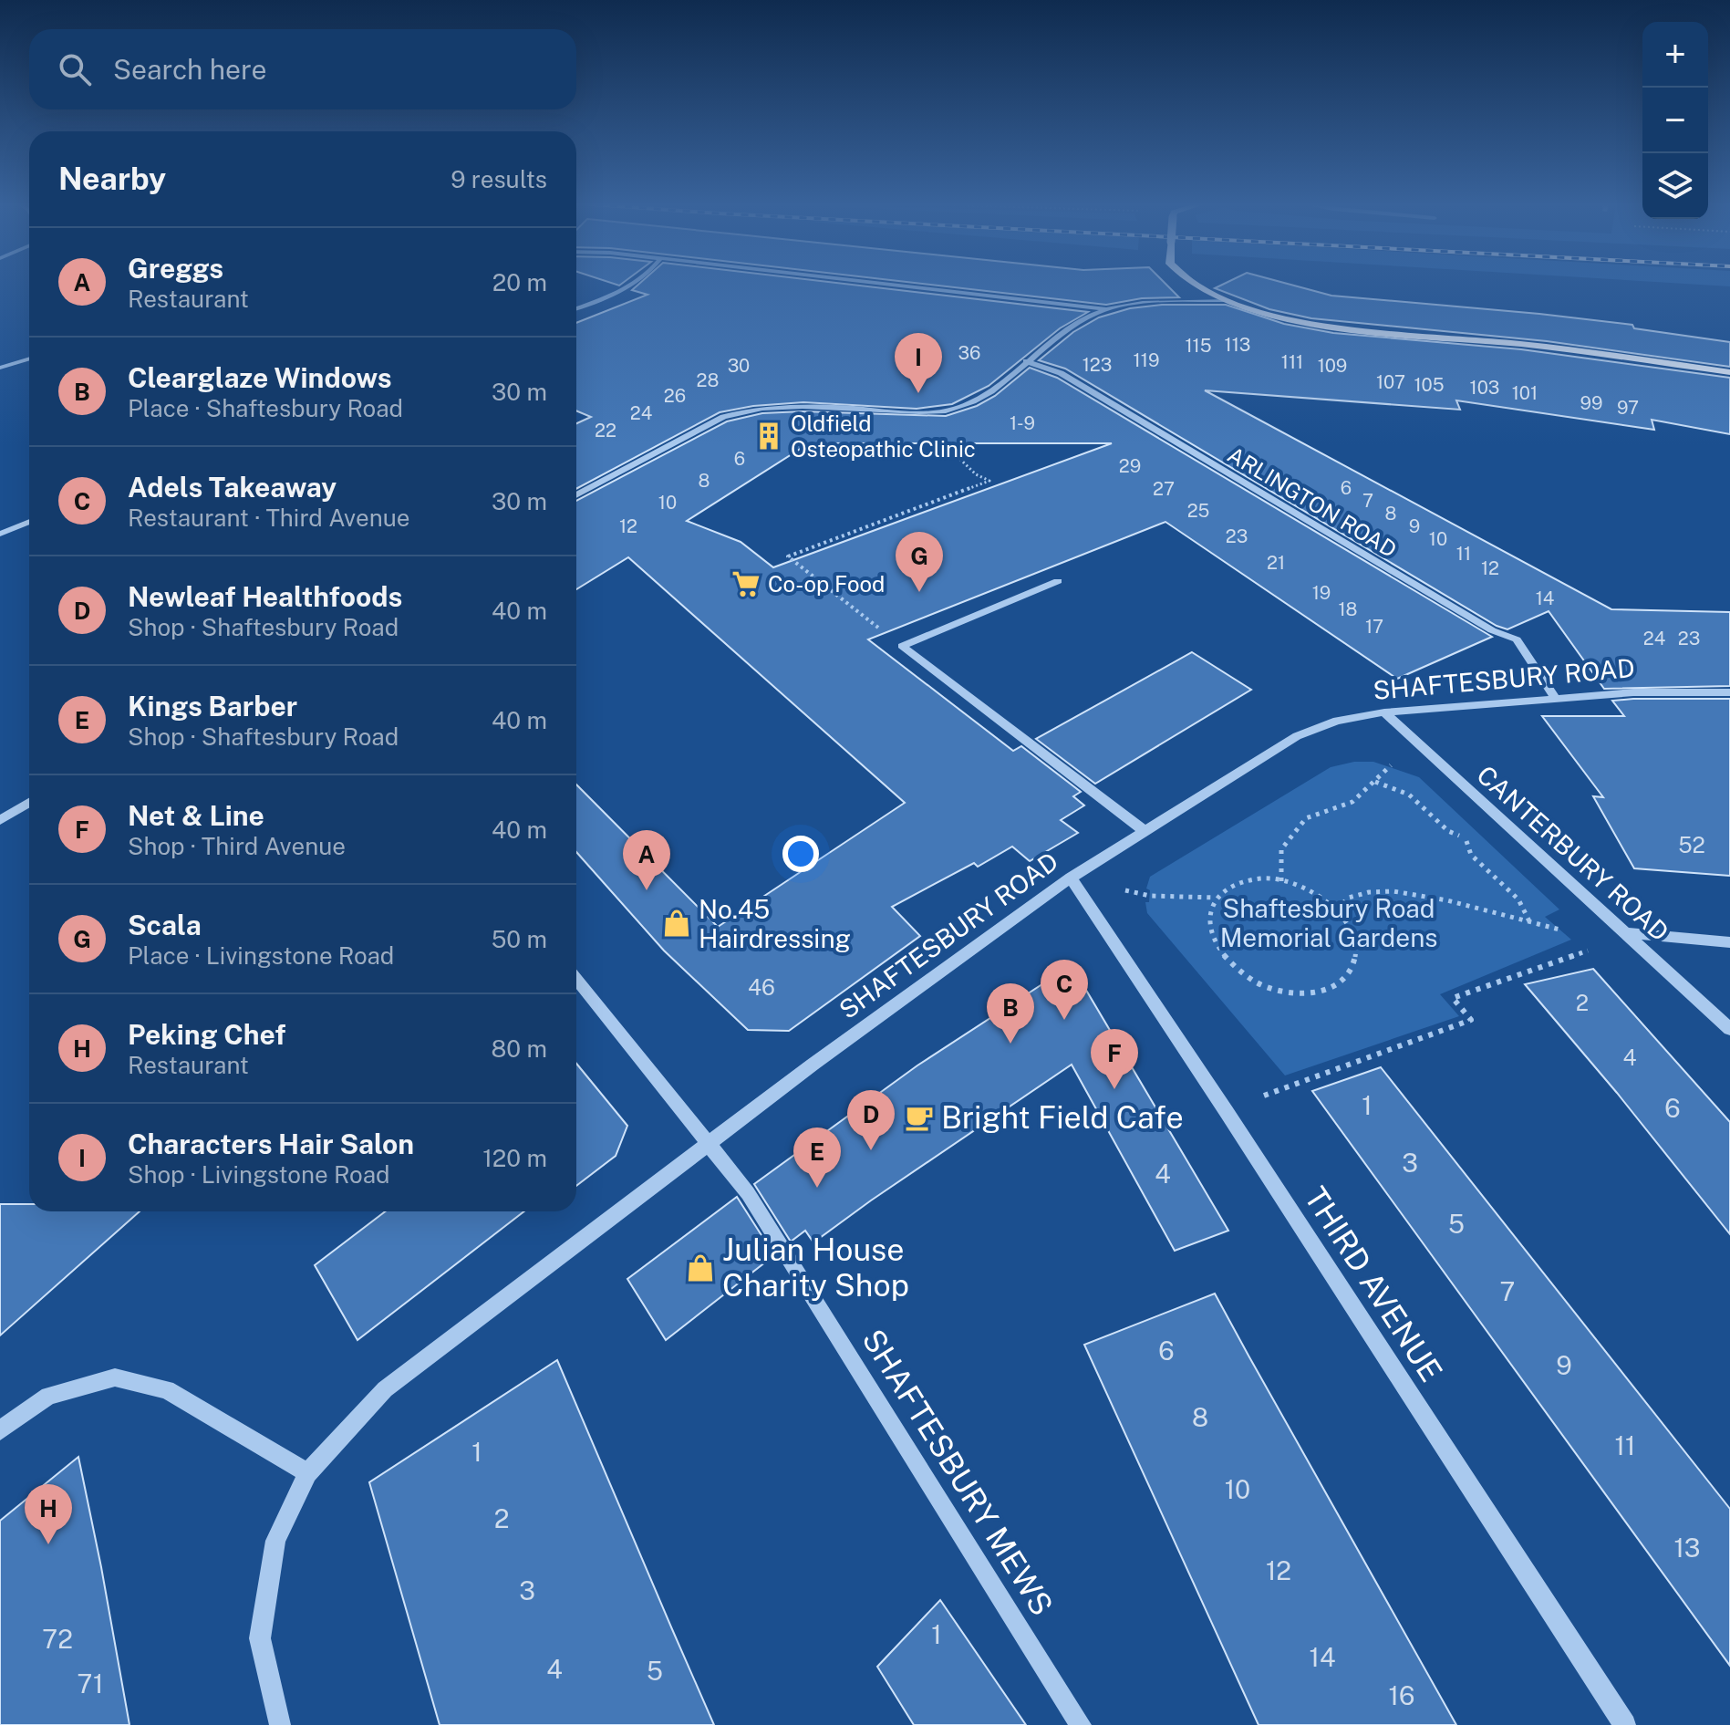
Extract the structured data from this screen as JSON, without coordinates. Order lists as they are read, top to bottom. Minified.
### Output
{"streets":{"street":["ARLINGTON ROAD","SHAFTESBURY ROAD","CANTERBURY ROAD","THIRD AVENUE","SHAFTESBURY MEWS"]},"crossings":[["ARLINGTON ROAD","SHAFTESBURY ROAD"],["SHAFTESBURY ROAD","CANTERBURY ROAD"],["SHAFTESBURY ROAD","THIRD AVENUE"],["SHAFTESBURY ROAD","SHAFTESBURY MEWS"]],"parks":["Shaftesbury Road Memorial Gardens"],"places":{"building":["Oldfield Osteopathic Clinic"],"supermarket":["Co-op Food"],"shop":["No.45 Hairdressing","Julian House Charity Shop"],"cafe":["Bright Field Cafe"]},"house_numbers":["113","115","36","119","111","123","30","109","28","107","105","103","101","26","99","97","24","1-9","22","6","29","8","6","27","7","10","25","8","12","9","23","10","11","21","12","19","14","18","17","24","23","52","46","2","4","1","6","3","4","5","7","6","9","8","11","1","10","2","13","12","3","1","72","14","4","5","71","16"],"page":{"map_buttons":["+","−"],"search":"Search here","heading":["Nearby","9 results"],"list":[{"mark":"A","name":"Greggs","note":"Restaurant","value":"20 m"},{"mark":"B","name":"Clearglaze Windows","note":"Place · Shaftesbury Road","value":"30 m"},{"mark":"C","name":"Adels Takeaway","note":"Restaurant · Third Avenue","value":"30 m"},{"mark":"D","name":"Newleaf Healthfoods","note":"Shop · Shaftesbury Road","value":"40 m"},{"mark":"E","name":"Kings Barber","note":"Shop · Shaftesbury Road","value":"40 m"},{"mark":"F","name":"Net & Line","note":"Shop · Third Avenue","value":"40 m"},{"mark":"G","name":"Scala","note":"Place · Livingstone Road","value":"50 m"},{"mark":"H","name":"Peking Chef","note":"Restaurant","value":"80 m"},{"mark":"I","name":"Characters Hair Salon","note":"Shop · Livingstone Road","value":"120 m"}],"pins":["I","G","A","C","B","F","D","E","H"]}}
